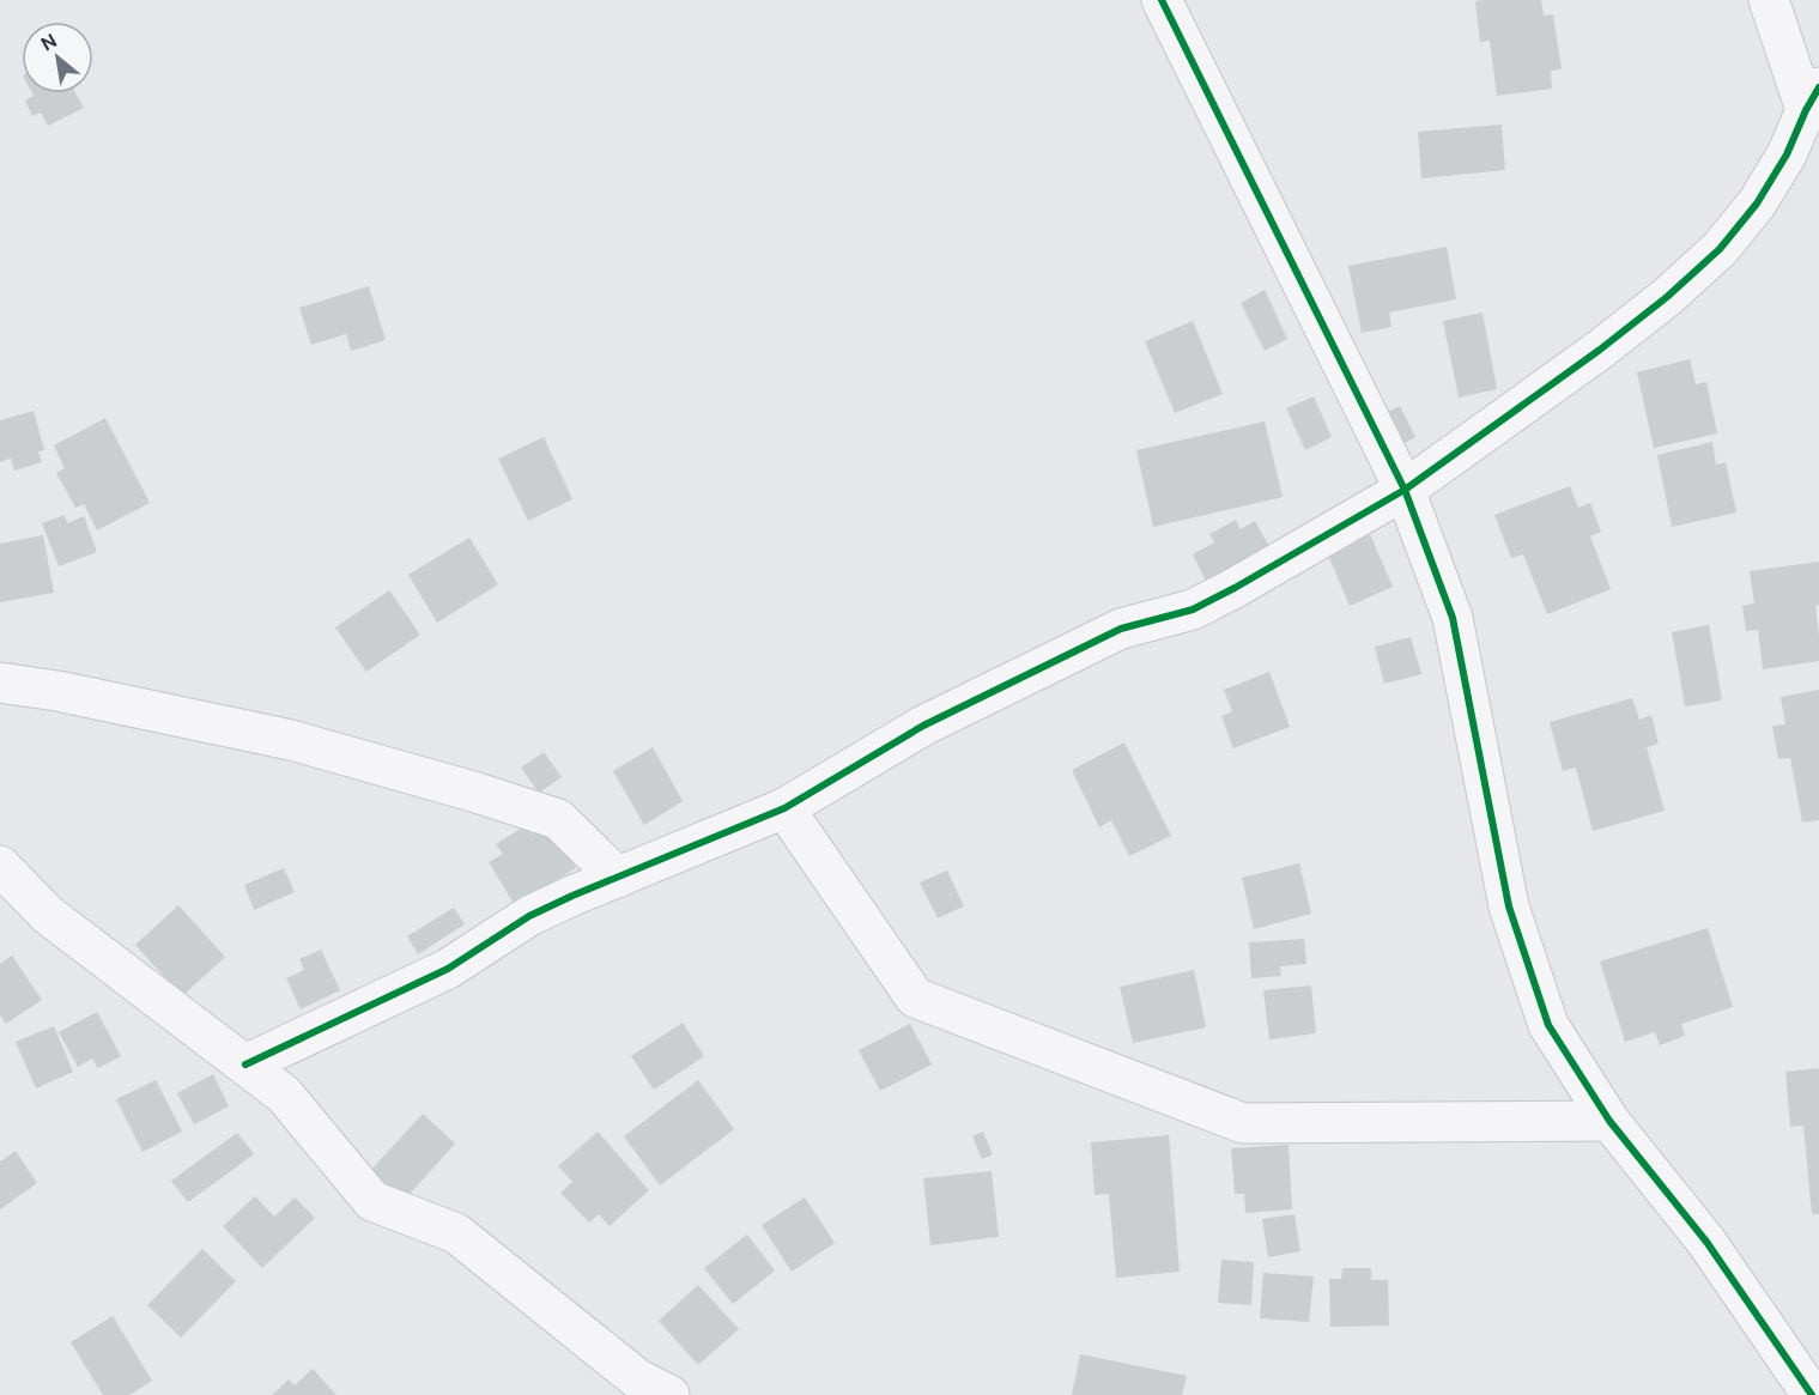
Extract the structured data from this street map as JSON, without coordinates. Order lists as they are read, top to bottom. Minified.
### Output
{"north":"top left"}
